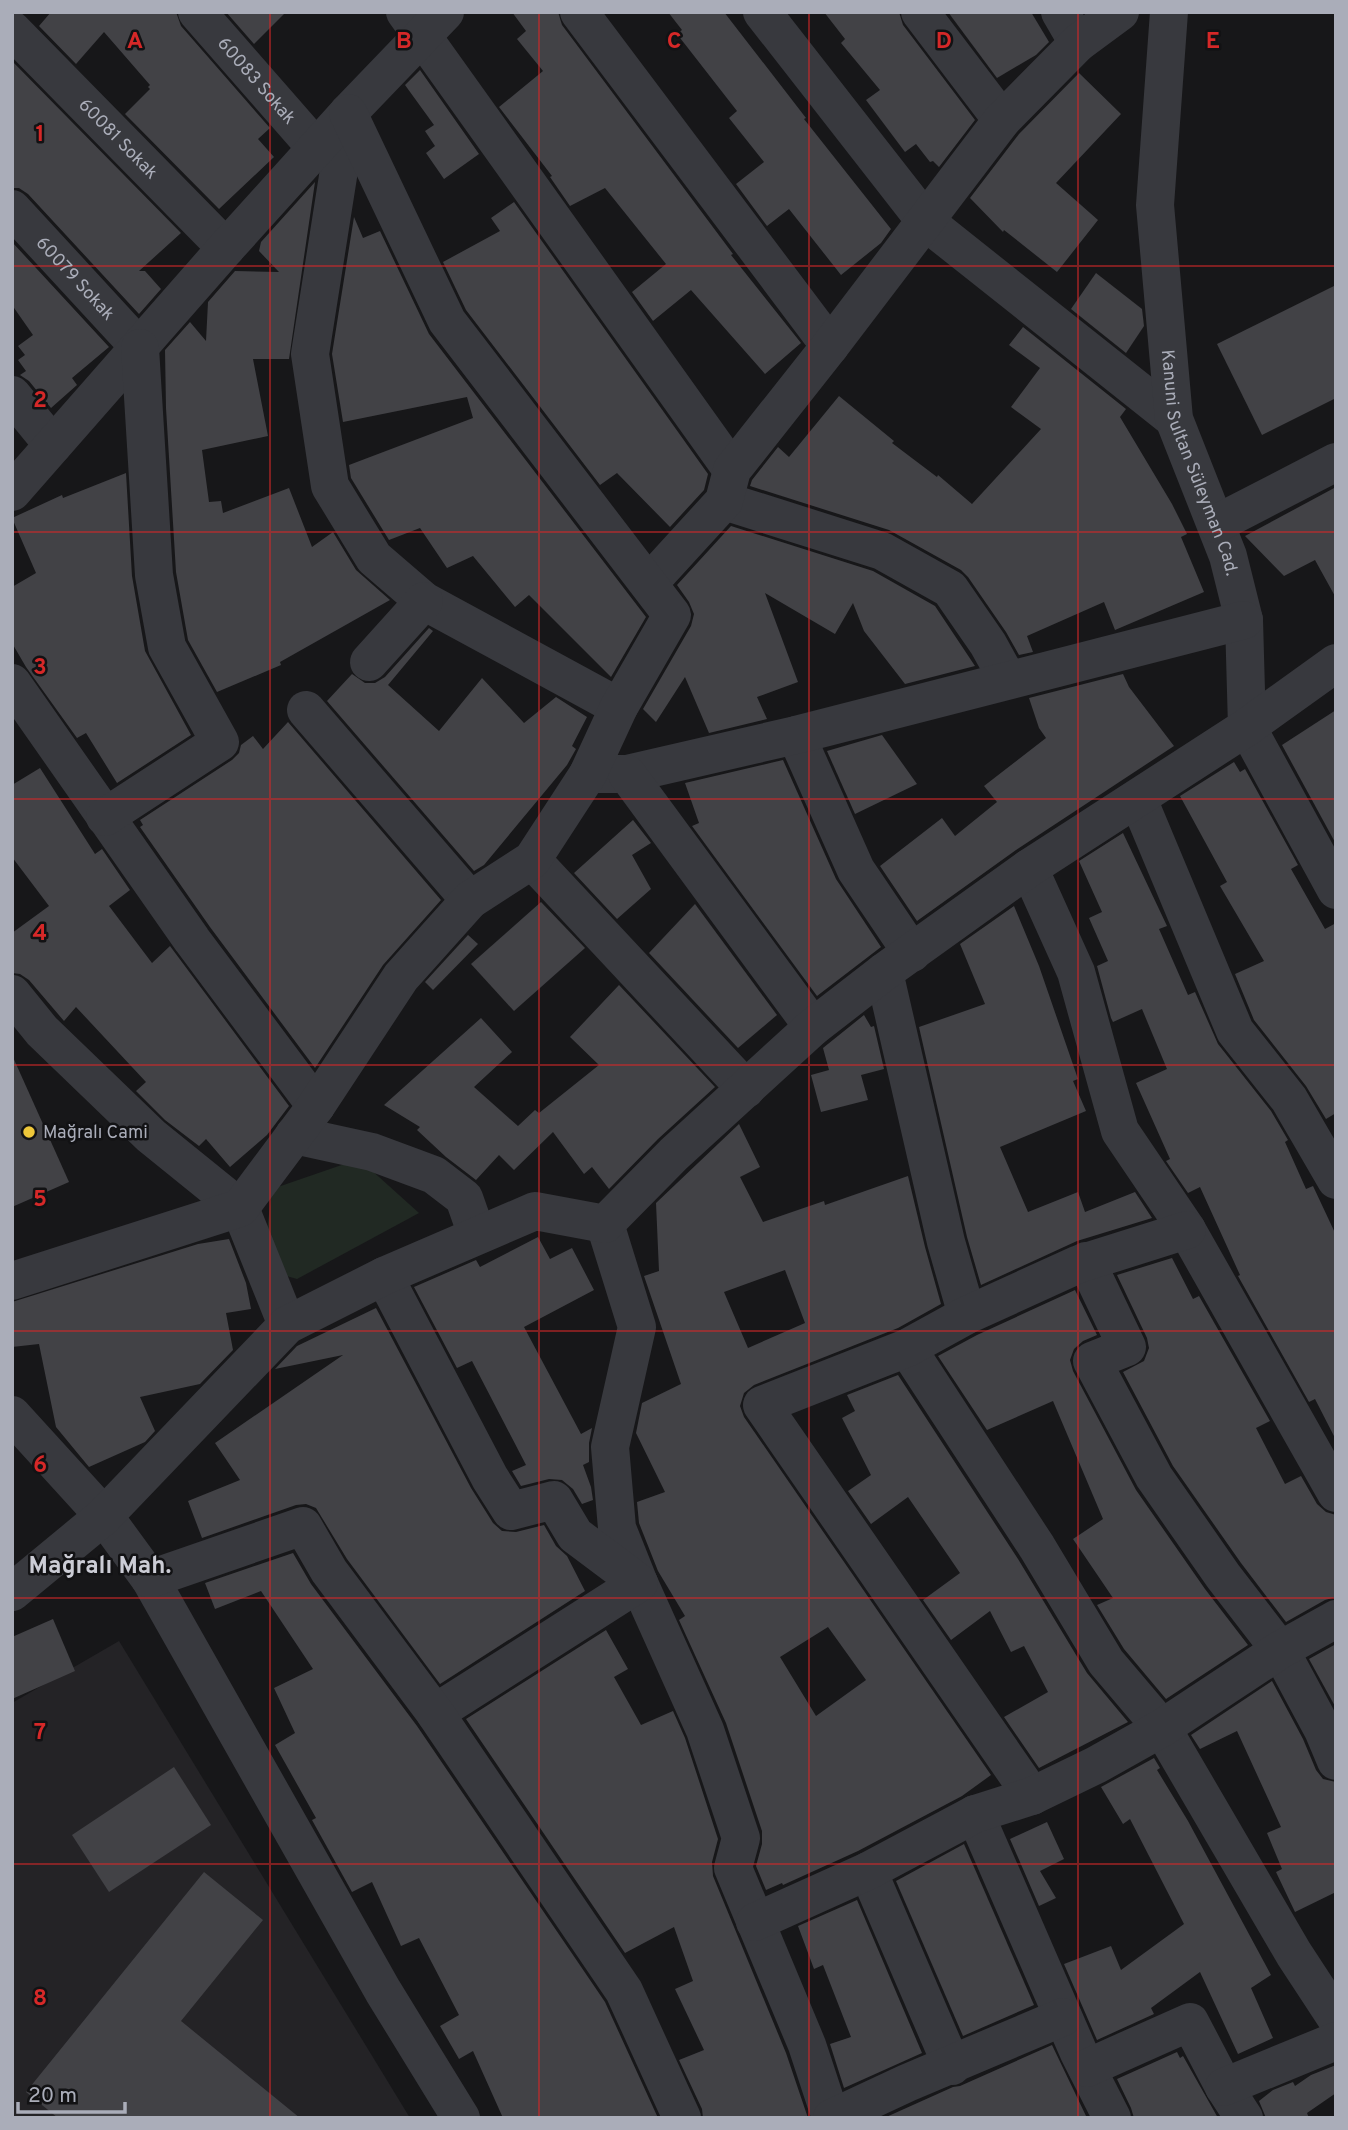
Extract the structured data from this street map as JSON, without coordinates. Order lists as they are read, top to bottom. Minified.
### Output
{"streets":{"street":["60083 Sokak","60081 Sokak","60079 Sokak","Kanuni Sultan Süleyman Cad."]},"districts":["Mağralı Mah."],"places":["Mağralı Cami"],"scale_bar":"20 m","grid":{"columns":["A","B","C","D","E"],"rows":["1","2","3","4","5","6","7","8"]}}
